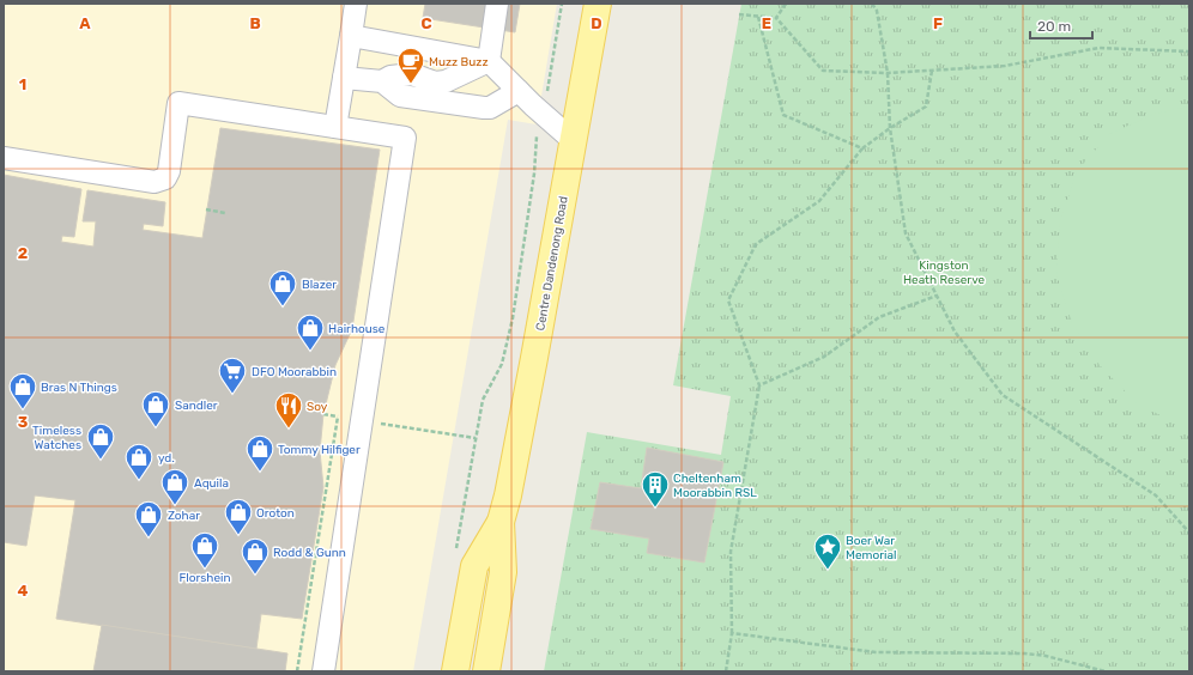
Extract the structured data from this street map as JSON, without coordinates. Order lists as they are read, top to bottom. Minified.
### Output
{"streets":{"main road":["Centre Dandenong Road"]},"parks":["Kingston Heath Reserve"],"places":{"cafe":["Muzz Buzz"],"shop":["Blazer","Hairhouse","Bras N Things","Sandler","Timeless Watches","Tommy Hilfiger","yd.","Aquila","Oroton","Zohar","Florshein","Rodd & Gunn"],"supermarket":["DFO Moorabbin"],"restaurant":["Soy"],"building":["Cheltenham Moorabbin RSL"],"place":["Boer War Memorial"]},"scale_bar":"20 m","grid":{"columns":["A","B","C","D","E","F"],"rows":["1","2","3","4"]}}
